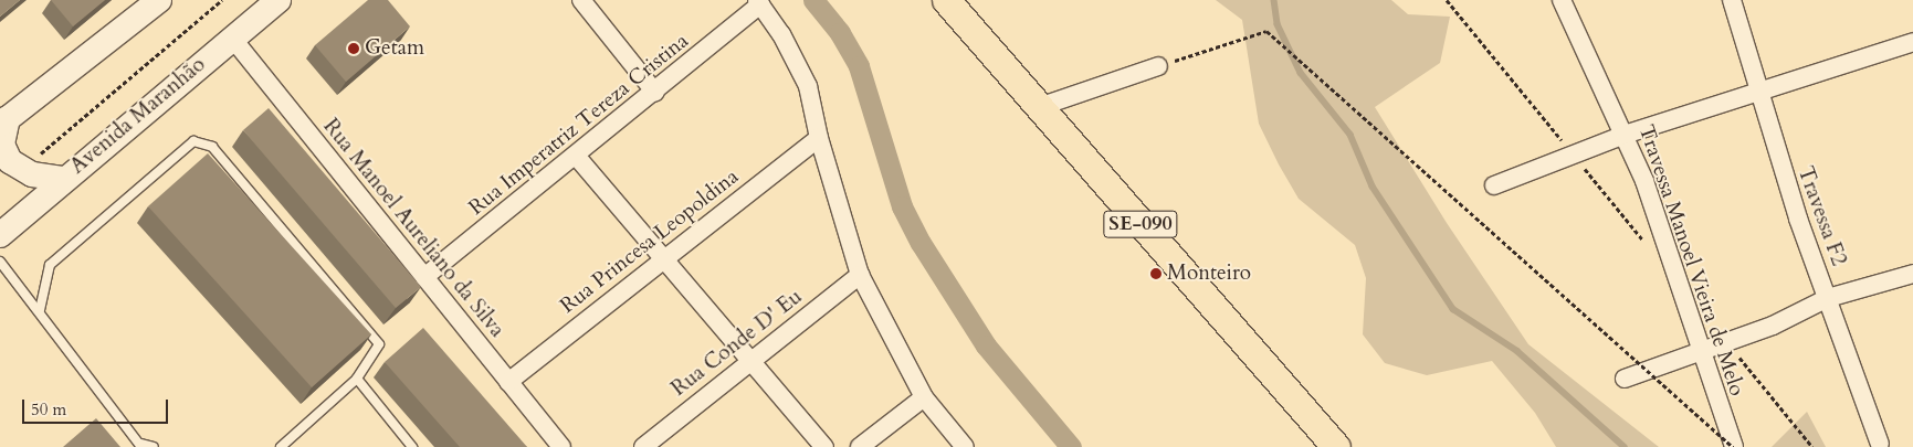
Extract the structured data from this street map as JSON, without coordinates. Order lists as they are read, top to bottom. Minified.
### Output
{"streets":{"main road":["Avenida Maranhão","SE-090"],"street":["Rua Imperatriz Tereza Cristina","Travessa F2","Rua Manoel Aureliano da Silva","Rua Princesa Leopoldina","Travessa Manoel Vieira de Melo","Rua Conde D' Eu"]},"crossings":[["Avenida Maranhão","Rua Manoel Aureliano da Silva"],["Rua Imperatriz Tereza Cristina","Rua Manoel Aureliano da Silva"],["Rua Manoel Aureliano da Silva","Rua Princesa Leopoldina"]],"places":["Getam","Monteiro"],"scale_bar":"50 m"}
